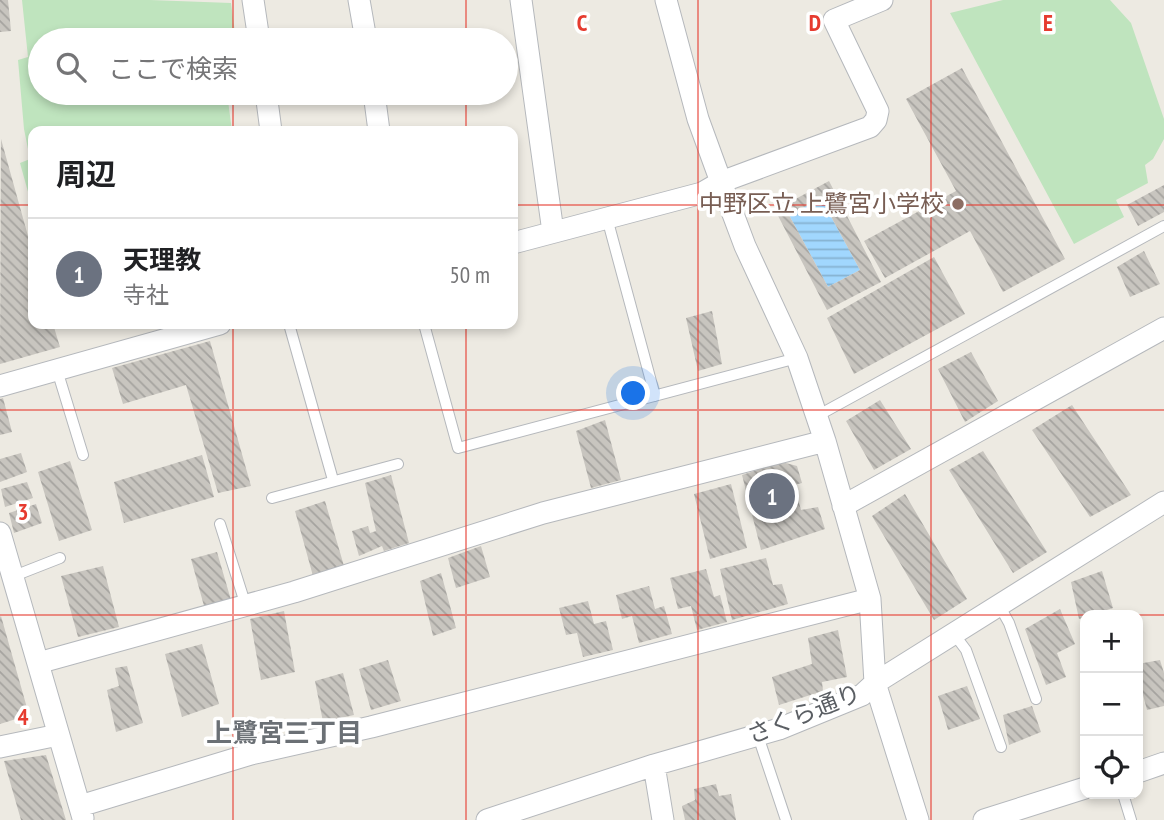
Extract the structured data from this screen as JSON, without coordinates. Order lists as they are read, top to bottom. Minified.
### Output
{"streets":{"street":["さくら通り"]},"districts":["上鷺宮三丁目"],"places":["中野区立 上鷺宮小学校"],"page":{"search":"ここで検索","heading":"周辺","list":[{"mark":"1","name":"天理教","note":"寺社","value":"50 m"}],"pins":"1","map_buttons":["+","−"]},"grid":{"columns":["C","D","E"],"rows":["3","4"]}}
